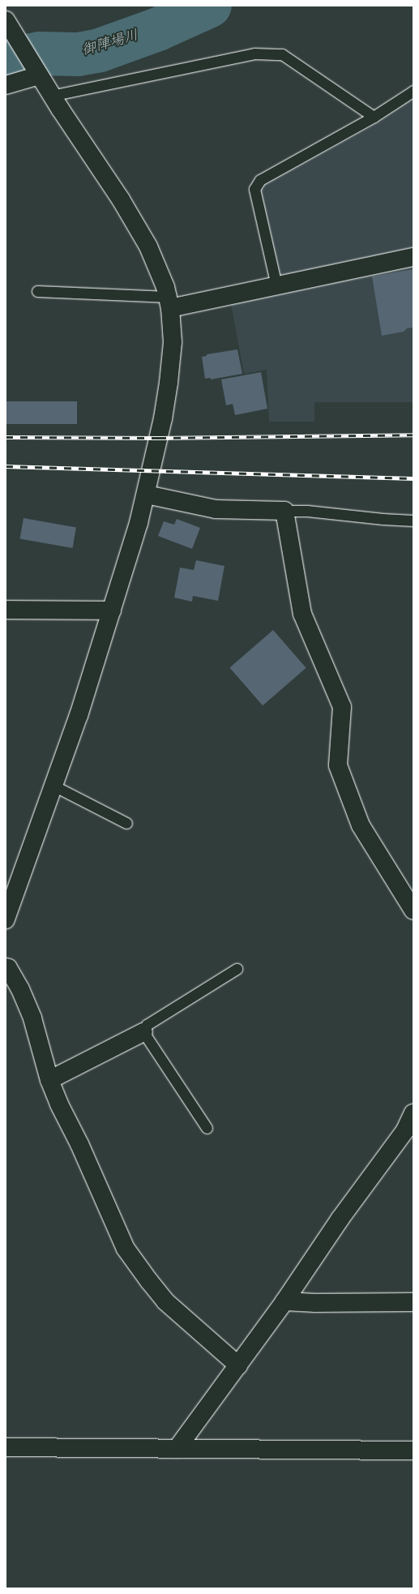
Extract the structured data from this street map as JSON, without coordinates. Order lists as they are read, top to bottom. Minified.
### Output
{"water":["御陣場川"]}
